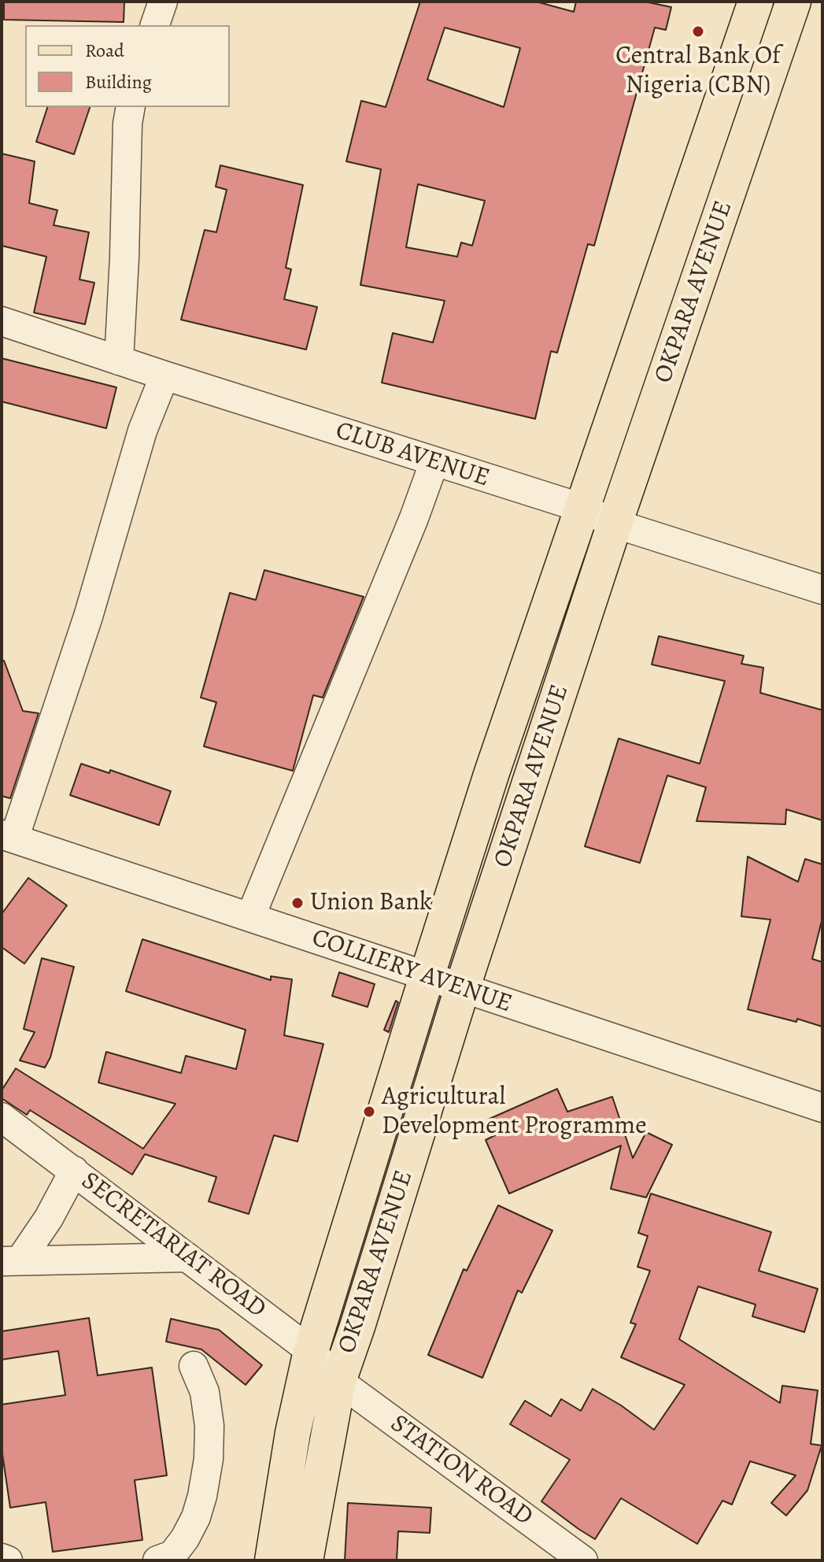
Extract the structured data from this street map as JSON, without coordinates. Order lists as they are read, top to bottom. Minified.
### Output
{"streets":{"main road":["OKPARA AVENUE"],"street":["CLUB AVENUE","COLLIERY AVENUE","SECRETARIAT ROAD","STATION ROAD"]},"crossings":[["OKPARA AVENUE","CLUB AVENUE"],["OKPARA AVENUE","COLLIERY AVENUE"],["OKPARA AVENUE","SECRETARIAT ROAD"],["OKPARA AVENUE","STATION ROAD"],["SECRETARIAT ROAD","STATION ROAD"]],"places":["Central Bank Of Nigeria (CBN)","Union Bank","Agricultural Development Programme"],"legend":["Road","Building"]}
